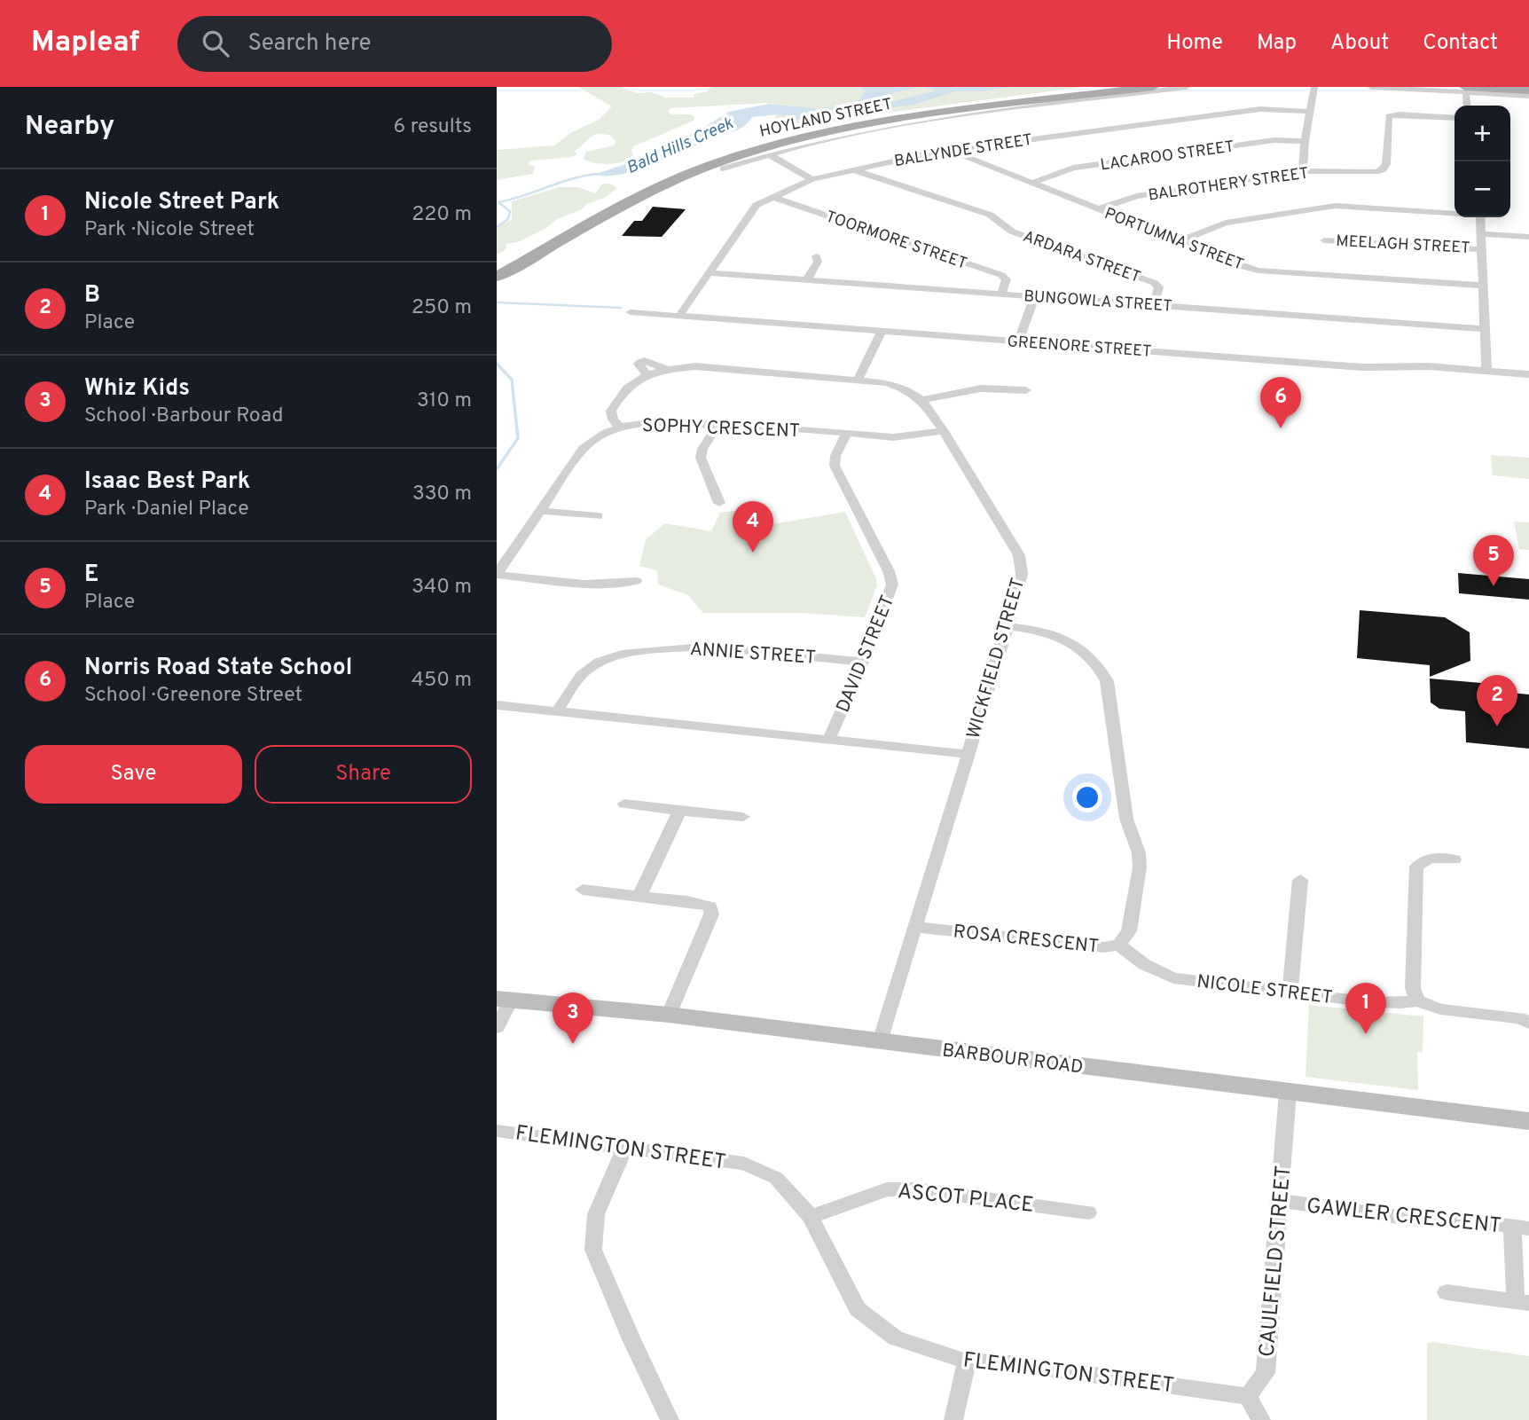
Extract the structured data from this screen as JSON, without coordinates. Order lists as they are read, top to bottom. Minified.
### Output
{"streets":{"main road":["HOYLAND STREET"],"street":["BALLYNDE STREET","LACAROO STREET","BALROTHERY STREET","PORTUMNA STREET","TOORMORE STREET","MEELAGH STREET","ARDARA STREET","BUNGOWLA STREET","GREENORE STREET","SOPHY CRESCENT","ANNIE STREET","DAVID STREET","WICKFIELD STREET","ROSA CRESCENT","NICOLE STREET","BARBOUR ROAD","FLEMINGTON STREET","ASCOT PLACE","GAWLER CRESCENT","CAULFIELD STREET"]},"crossings":[["BALLYNDE STREET","PORTUMNA STREET"],["BALLYNDE STREET","TOORMORE STREET"],["BALLYNDE STREET","ARDARA STREET"],["BALLYNDE STREET","BUNGOWLA STREET"],["BALLYNDE STREET","GREENORE STREET"],["LACAROO STREET","PORTUMNA STREET"],["BALROTHERY STREET","PORTUMNA STREET"],["TOORMORE STREET","BUNGOWLA STREET"],["ARDARA STREET","BUNGOWLA STREET"],["SOPHY CRESCENT","DAVID STREET"],["SOPHY CRESCENT","WICKFIELD STREET"],["ANNIE STREET","DAVID STREET"],["WICKFIELD STREET","ROSA CRESCENT"],["WICKFIELD STREET","BARBOUR ROAD"],["ROSA CRESCENT","NICOLE STREET"],["BARBOUR ROAD","CAULFIELD STREET"],["FLEMINGTON STREET","ASCOT PLACE"],["FLEMINGTON STREET","CAULFIELD STREET"],["GAWLER CRESCENT","CAULFIELD STREET"]],"water":["Bald Hills Creek"],"page":{"header":"Mapleaf","search":"Search here","nav":["Home","Map","About","Contact"],"heading":["Nearby","6 results"],"map_buttons":["+","−"],"list":[{"mark":"1","name":"Nicole Street Park","note":"Park · Nicole Street","value":"220 m"},{"mark":"2","name":"B","note":"Place","value":"250 m"},{"mark":"3","name":"Whiz Kids","note":"School · Barbour Road","value":"310 m"},{"mark":"4","name":"Isaac Best Park","note":"Park · Daniel Place","value":"330 m"},{"mark":"5","name":"E","note":"Place","value":"340 m"},{"mark":"6","name":"Norris Road State School","note":"School · Greenore Street","value":"450 m"}],"pins":["6","4","5","2","1","3"],"buttons":["Save","Share"]}}
